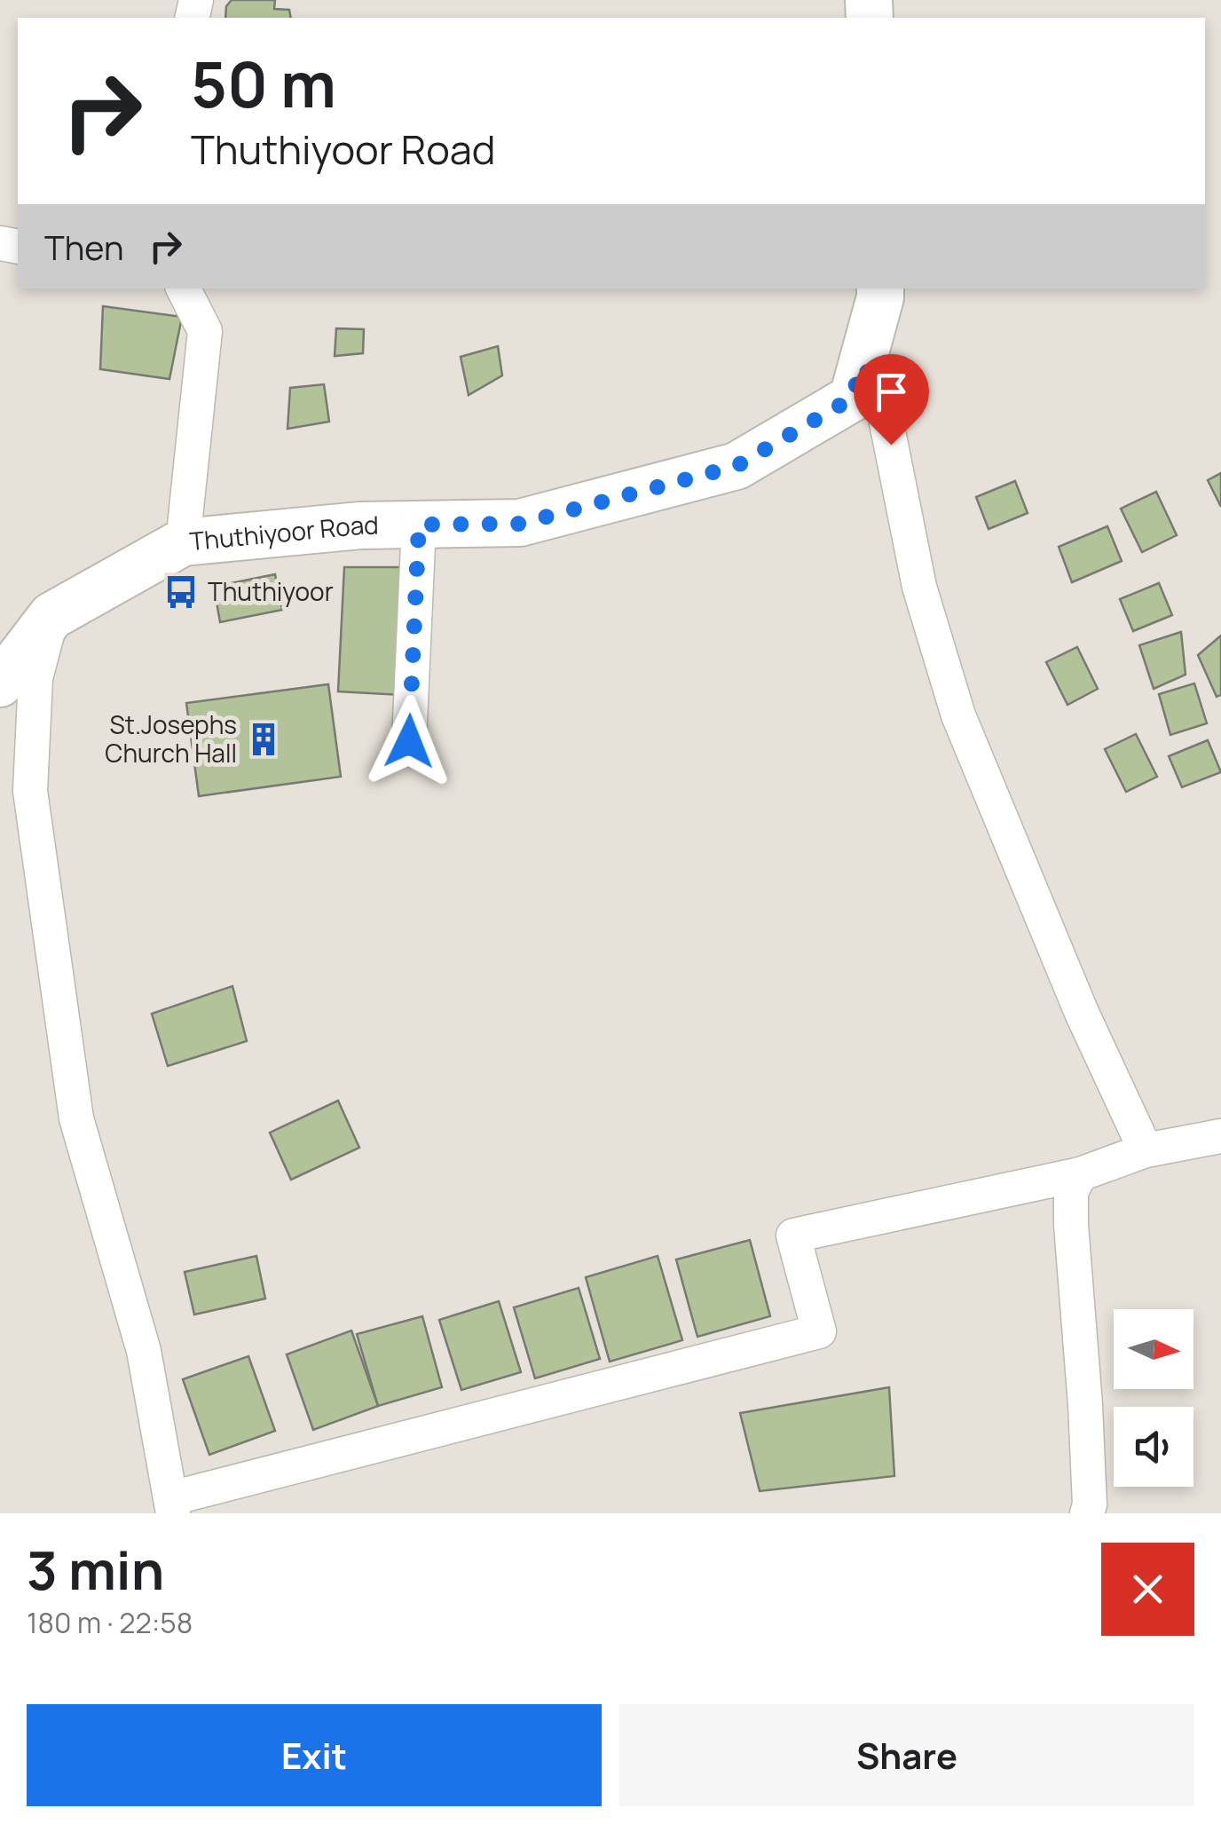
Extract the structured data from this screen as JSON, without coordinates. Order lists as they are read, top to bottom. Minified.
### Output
{"streets":{"main road":["Thuthiyoor Road"]},"places":{"bus stop":["Thuthiyoor"],"building":["St.Josephs Church Hall"]},"north":"right","page":{"turn":["50 m","Thuthiyoor Road"],"then":"Then","heading":["3 min","180 m · 22:58"],"buttons":["Exit","Share"]}}
